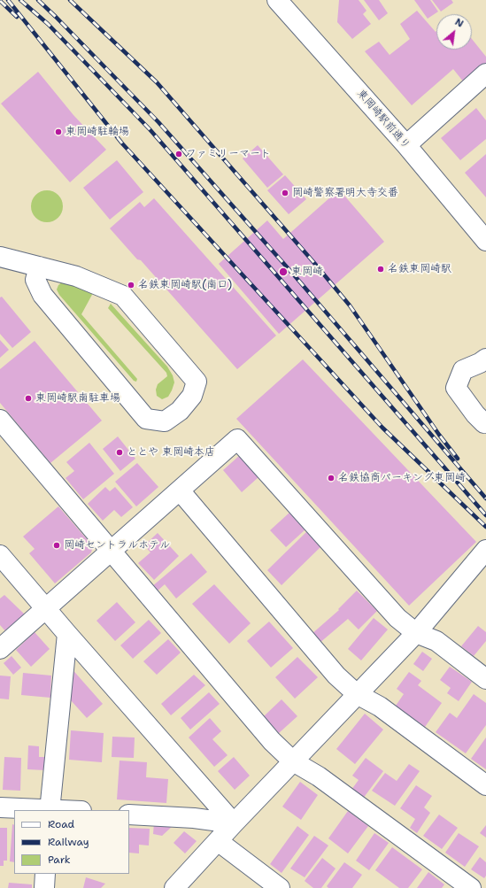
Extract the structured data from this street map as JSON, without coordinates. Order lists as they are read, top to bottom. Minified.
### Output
{"streets":{"street":["東岡崎駅前通り"]},"places":["東岡崎駐輪場","ファミリーマート","岡崎警察署明大寺交番","名鉄東岡崎駅","東岡崎","名鉄東岡崎駅(南口)","東岡崎駅南駐車場","ととや 東岡崎本店","名鉄協商パーキング東岡崎","岡崎セントラルホテル"],"legend":["Road","Railway","Park"],"north":"top right"}
